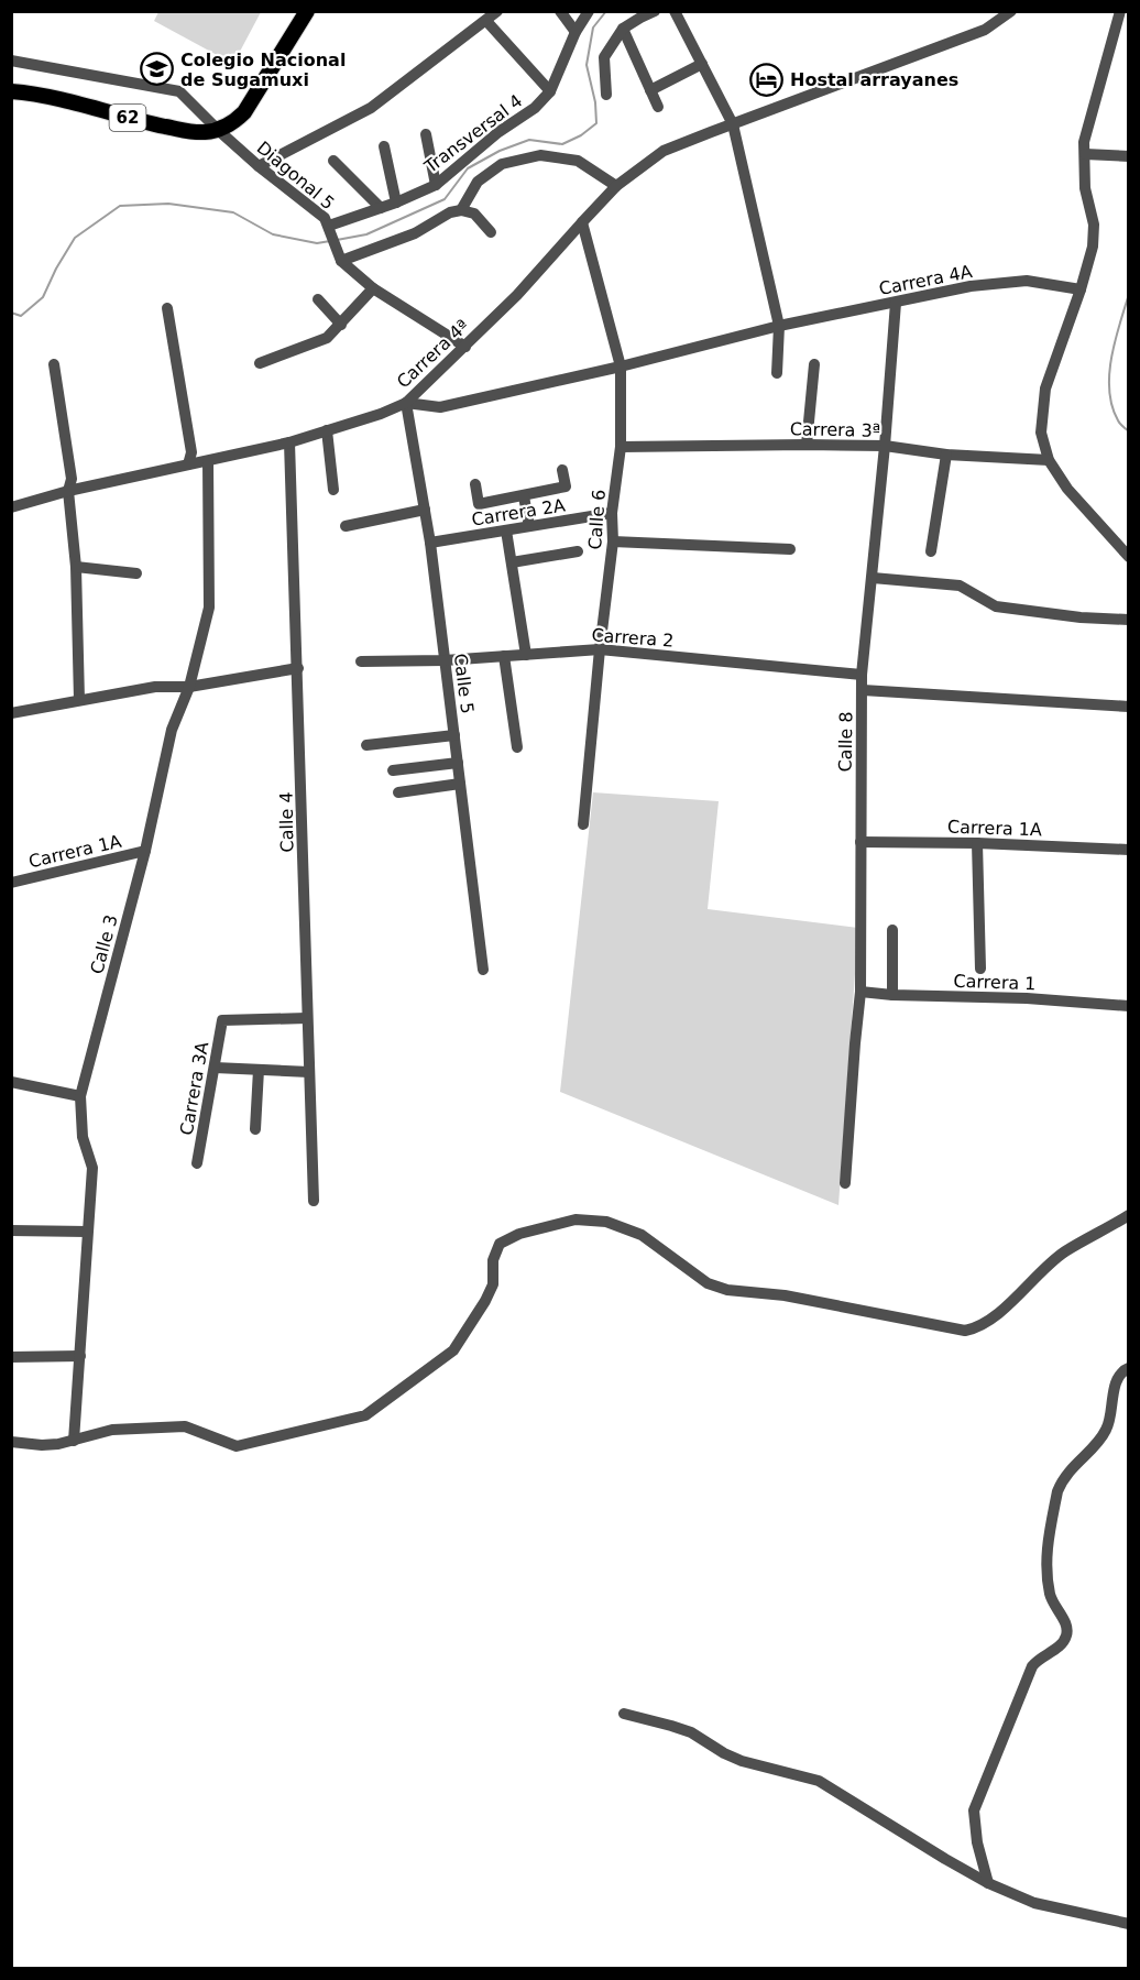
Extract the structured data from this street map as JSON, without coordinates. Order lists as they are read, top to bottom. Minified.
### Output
{"streets":{"main road":["62"],"street":["Transversal 4","Diagonal 5","Carrera 4A","Carrera 4ª","Carrera 3ª","Carrera 2A","Calle 6","Carrera 2","Calle 5","Calle 8","Calle 4","Carrera 1A","Calle 3","Carrera 1","Carrera 3A"]},"crossings":[["62","Diagonal 5"],["Transversal 4","Diagonal 5"],["Diagonal 5","Carrera 4ª"],["Carrera 4A","Carrera 4ª"],["Carrera 4A","Calle 6"],["Carrera 4A","Calle 5"],["Carrera 4A","Calle 8"],["Carrera 4ª","Calle 6"],["Carrera 4ª","Calle 5"],["Carrera 4ª","Calle 4"],["Carrera 4ª","Calle 3"],["Carrera 3ª","Calle 6"],["Carrera 3ª","Calle 8"],["Carrera 2A","Calle 6"],["Carrera 2A","Calle 5"],["Calle 6","Carrera 2"],["Carrera 2","Calle 5"],["Carrera 2","Calle 8"],["Calle 8","Carrera 1A"],["Calle 8","Carrera 1"],["Calle 4","Carrera 3A"],["Carrera 1A","Calle 3"]],"places":{"school or university":["Colegio Nacional de Sugamuxi"],"hotel":["Hostal arrayanes"]}}
